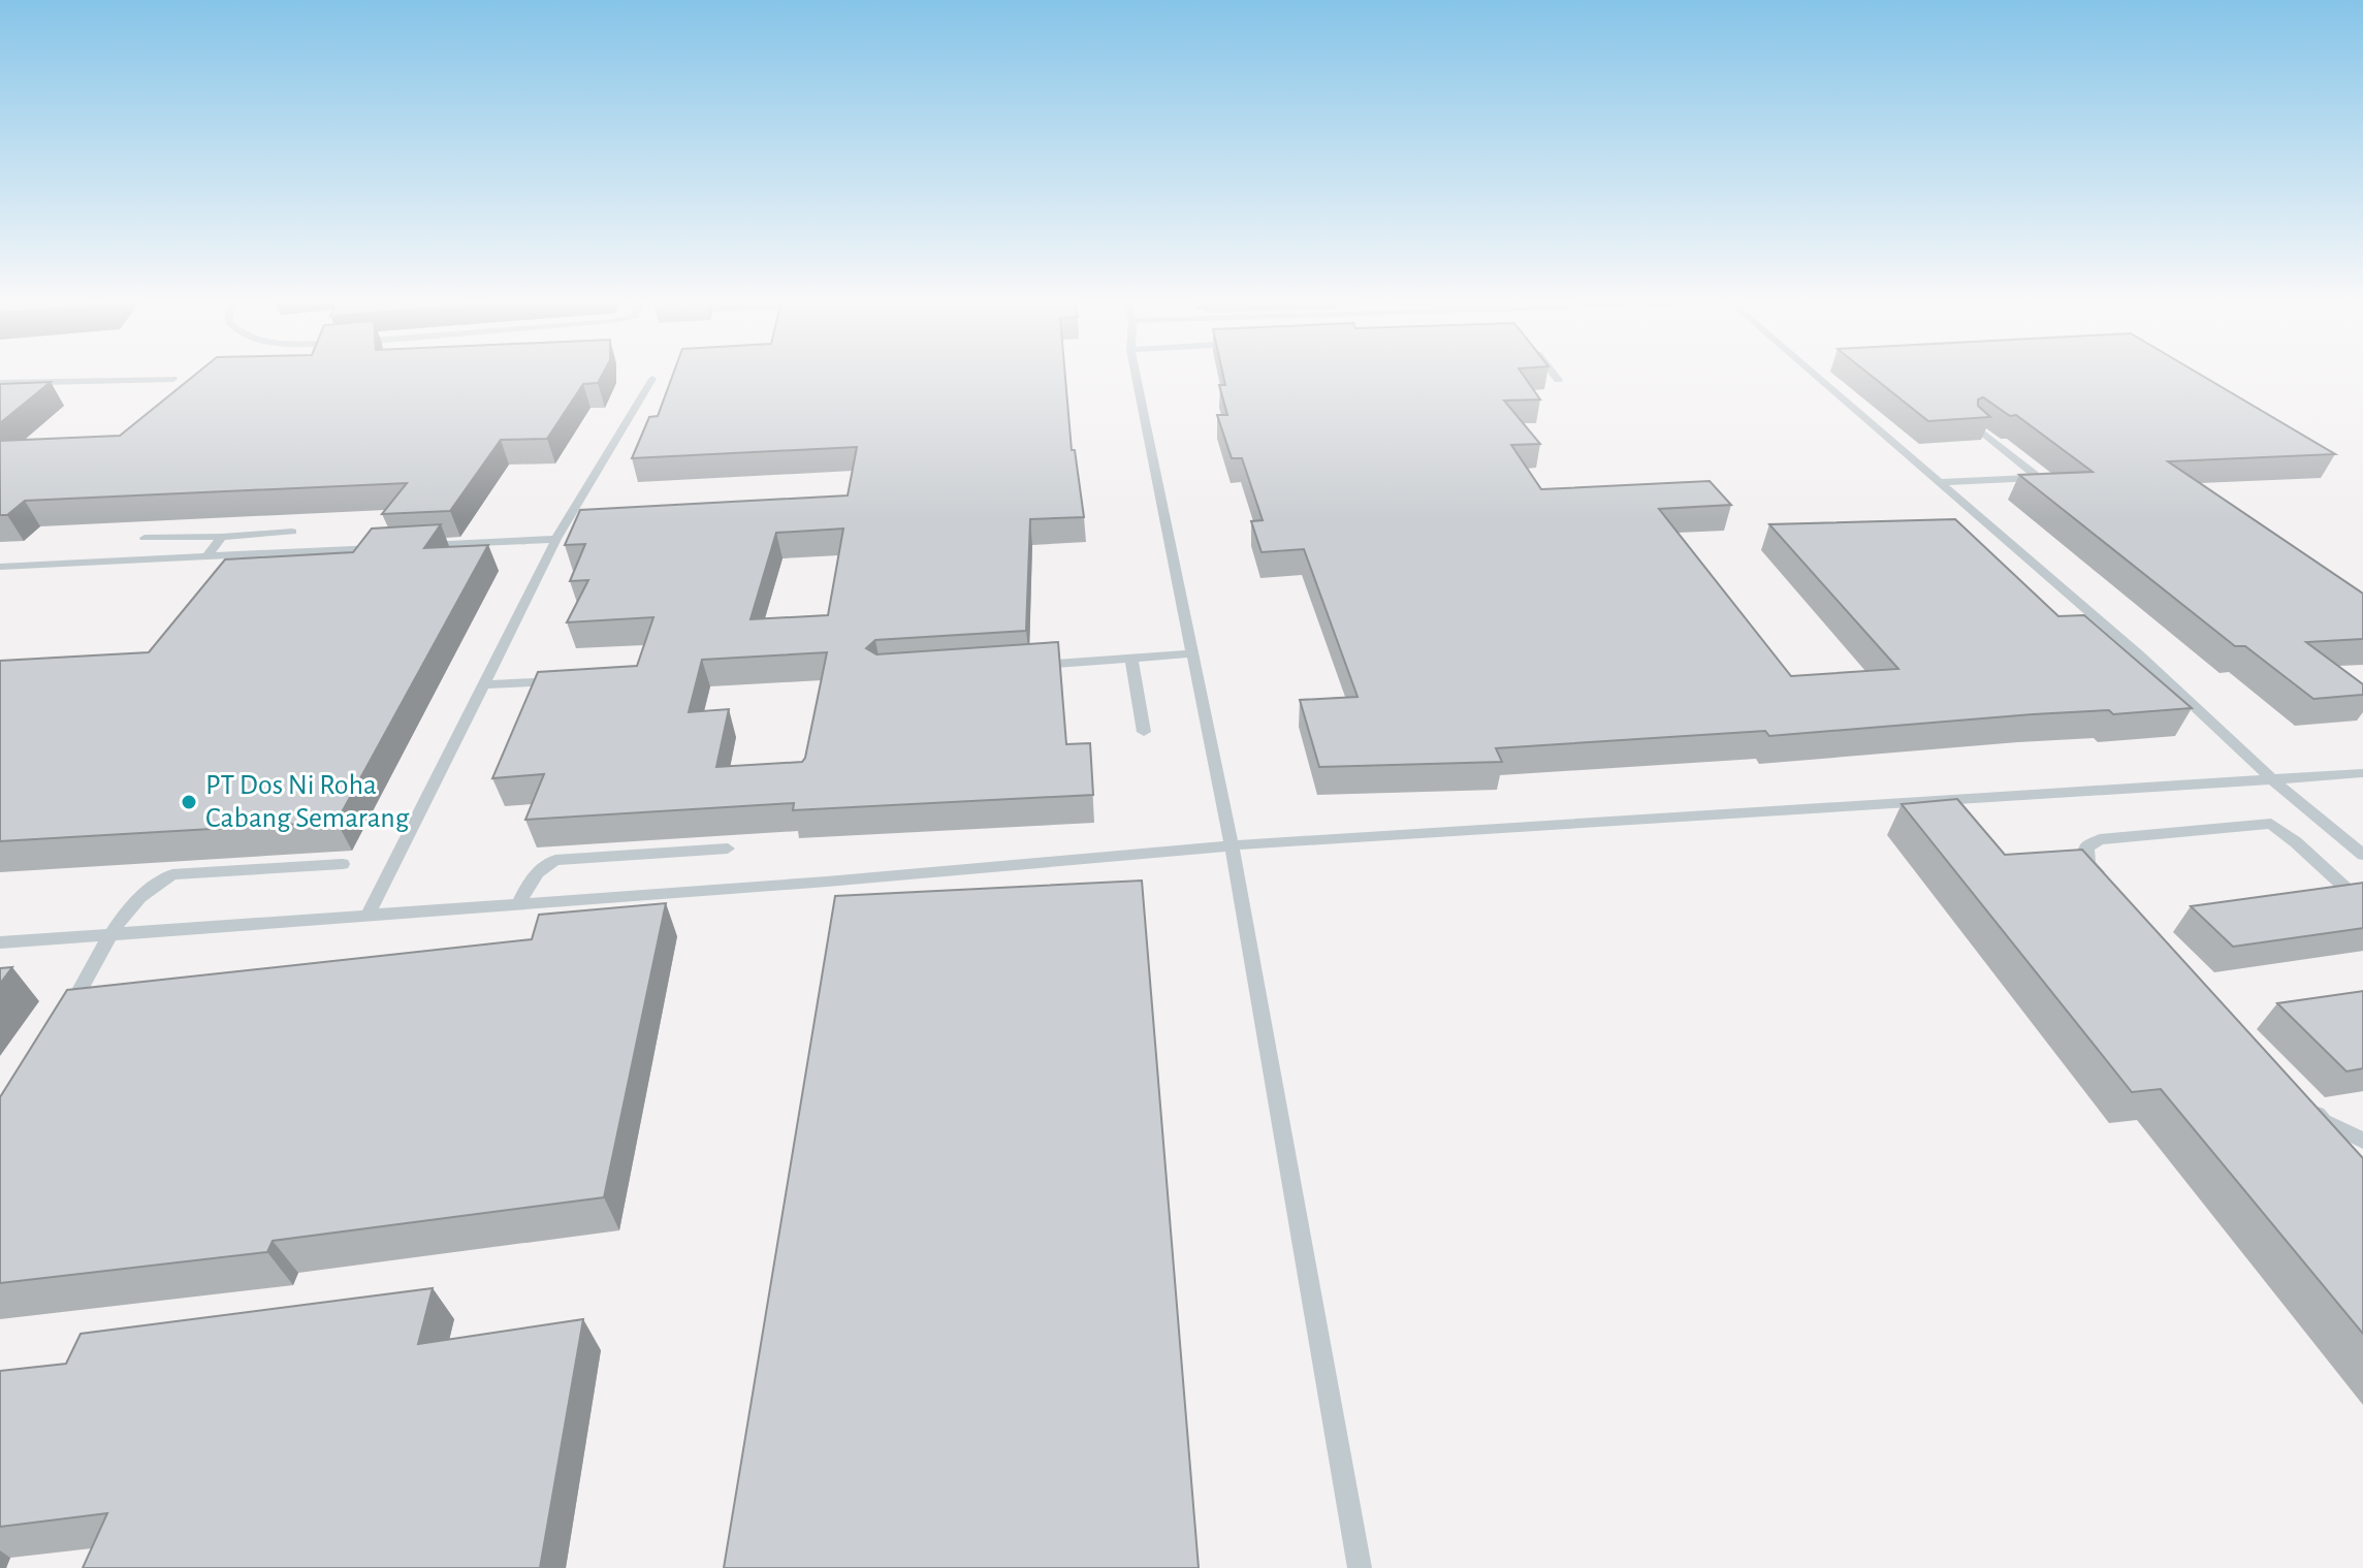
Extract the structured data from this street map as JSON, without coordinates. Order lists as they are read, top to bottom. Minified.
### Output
{"places":["PT Dos Ni Roha Cabang Semarang"]}
